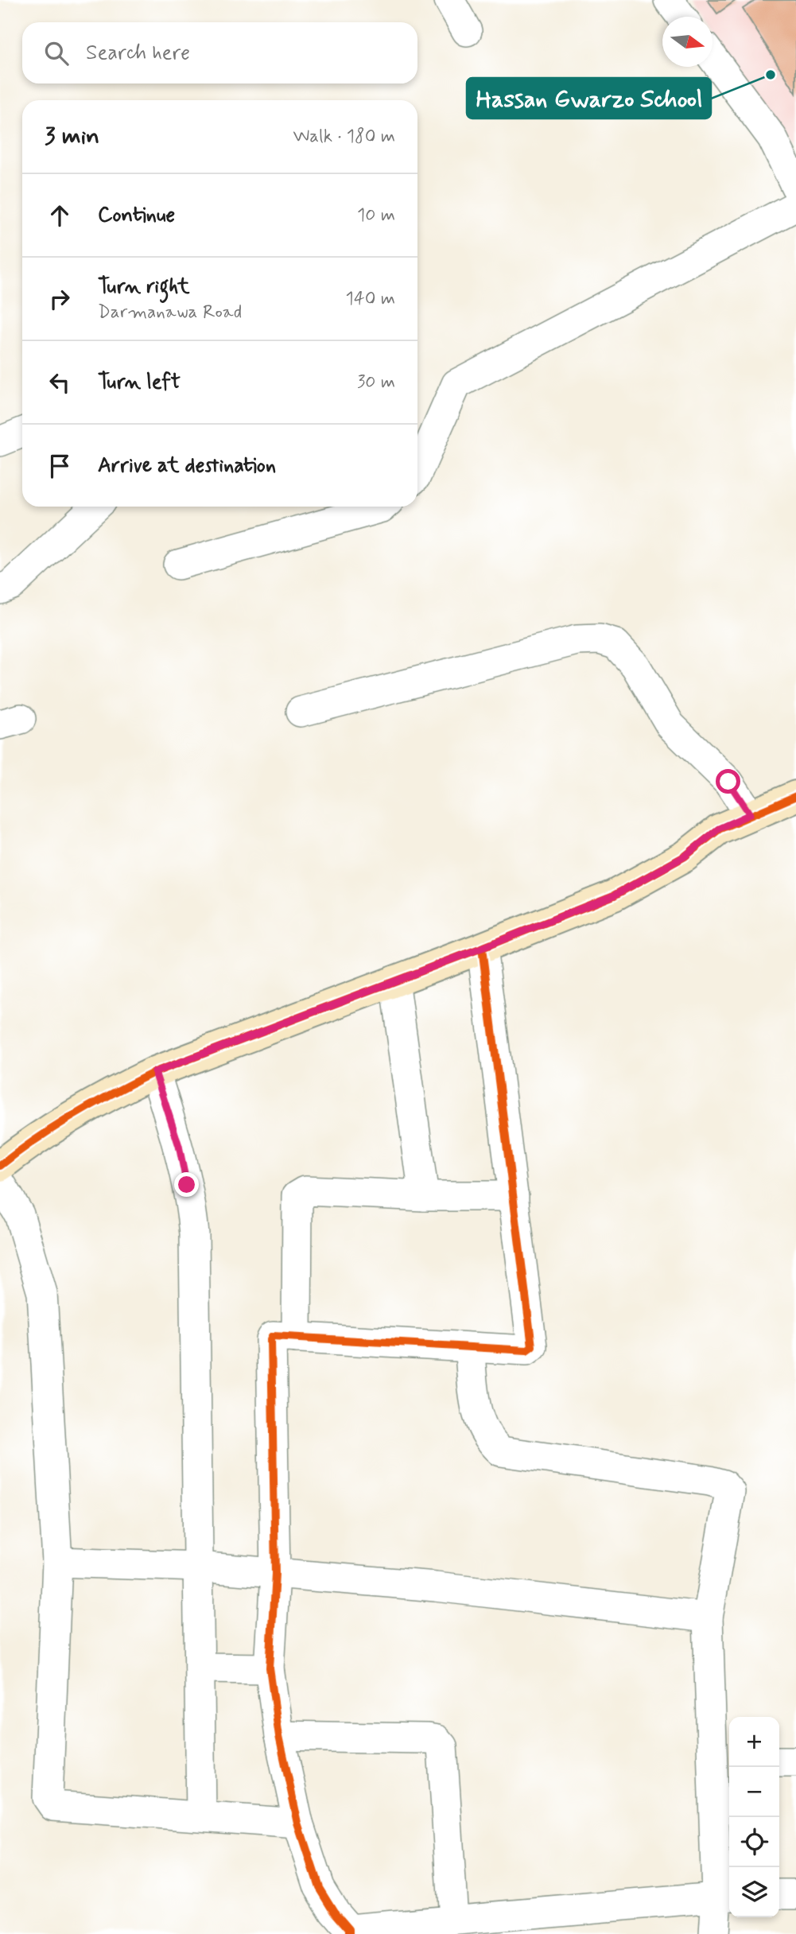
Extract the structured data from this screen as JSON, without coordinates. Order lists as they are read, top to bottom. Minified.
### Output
{"places":["Hassan Gwarzo School"],"north":"right","page":{"search":"Search here","heading":["3 min","Walk · 180 m"],"list":[["Continue","10 m"],["Turn right","Darmanawa Road","140 m"],["Turn left","30 m"],"Arrive at destination"],"map_buttons":["+","−"]}}
